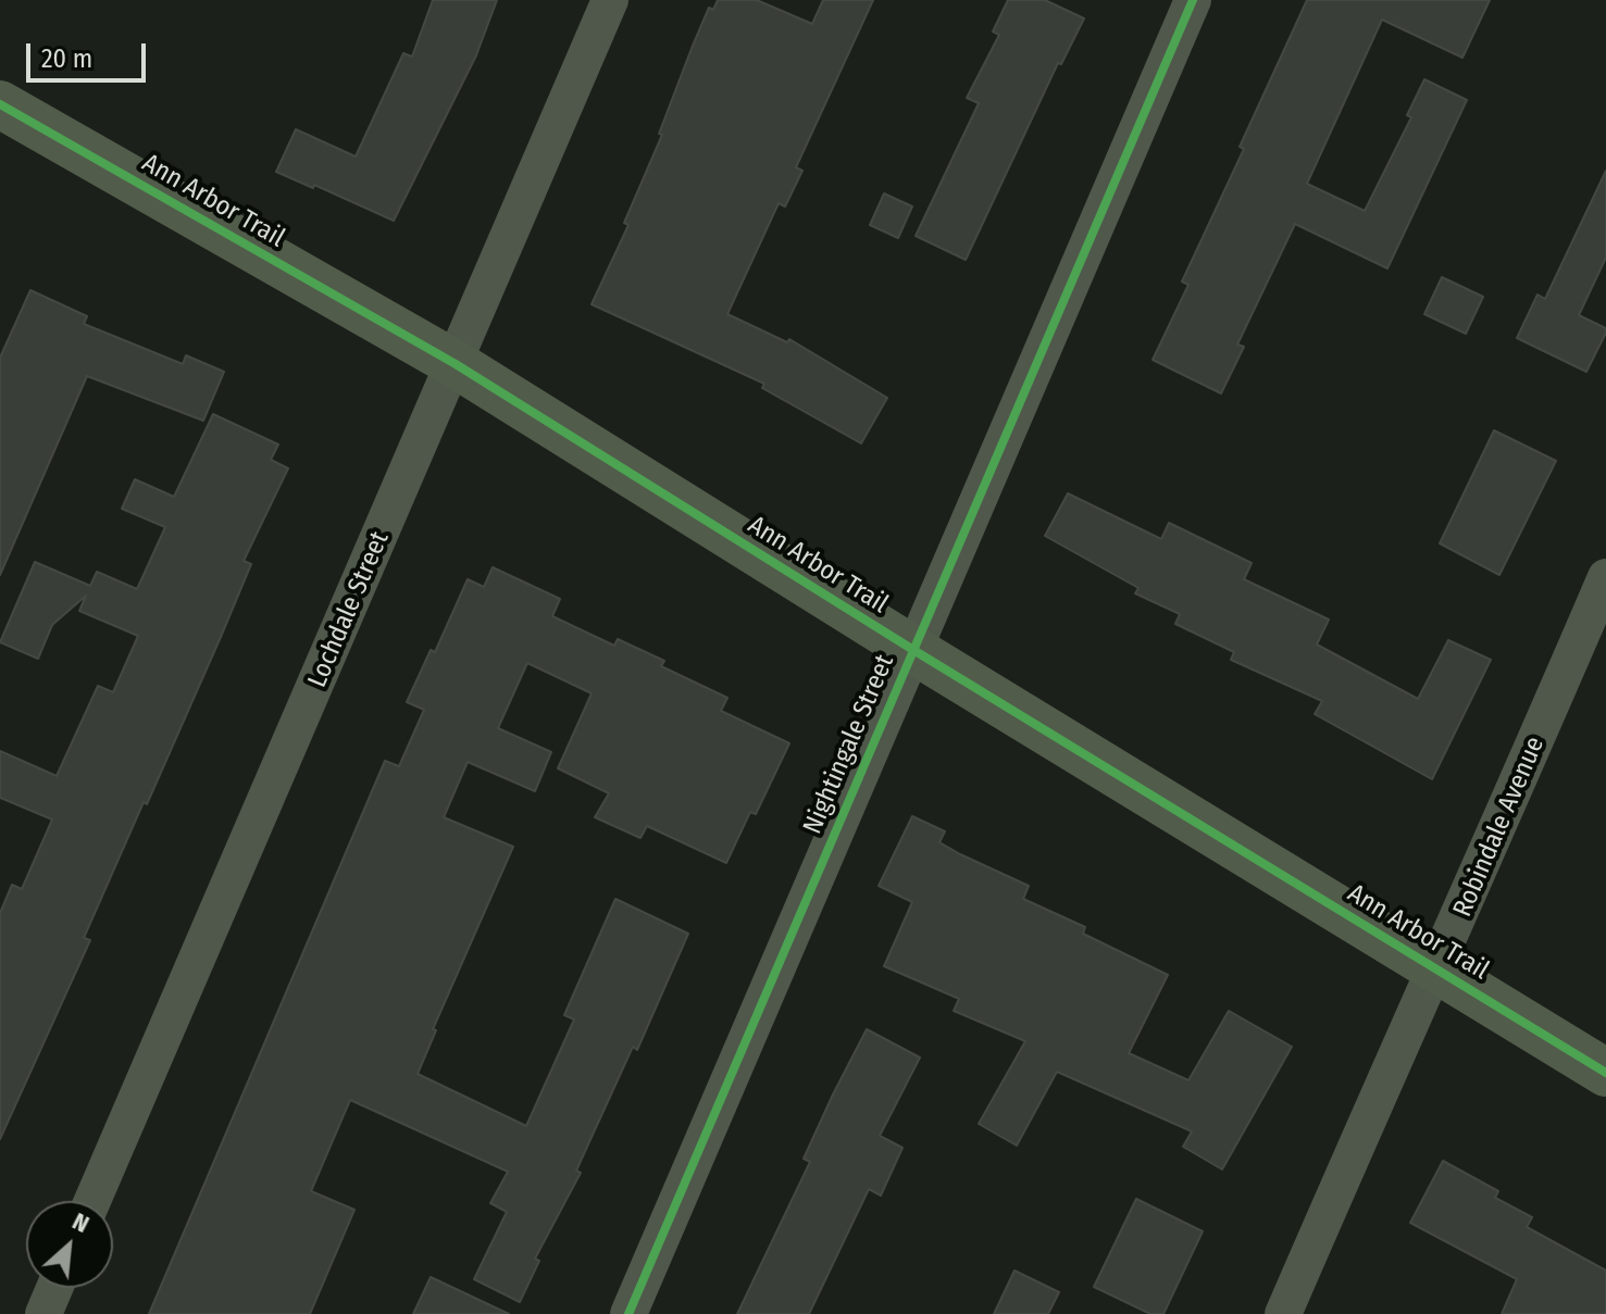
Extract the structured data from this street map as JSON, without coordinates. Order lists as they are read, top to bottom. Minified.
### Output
{"streets":{"street":["Ann Arbor Trail","Lochdale Street","Nightingale Street","Robindale Avenue"]},"crossings":[["Ann Arbor Trail","Lochdale Street"],["Ann Arbor Trail","Nightingale Street"],["Ann Arbor Trail","Robindale Avenue"]],"scale_bar":"20 m","north":"top right"}
